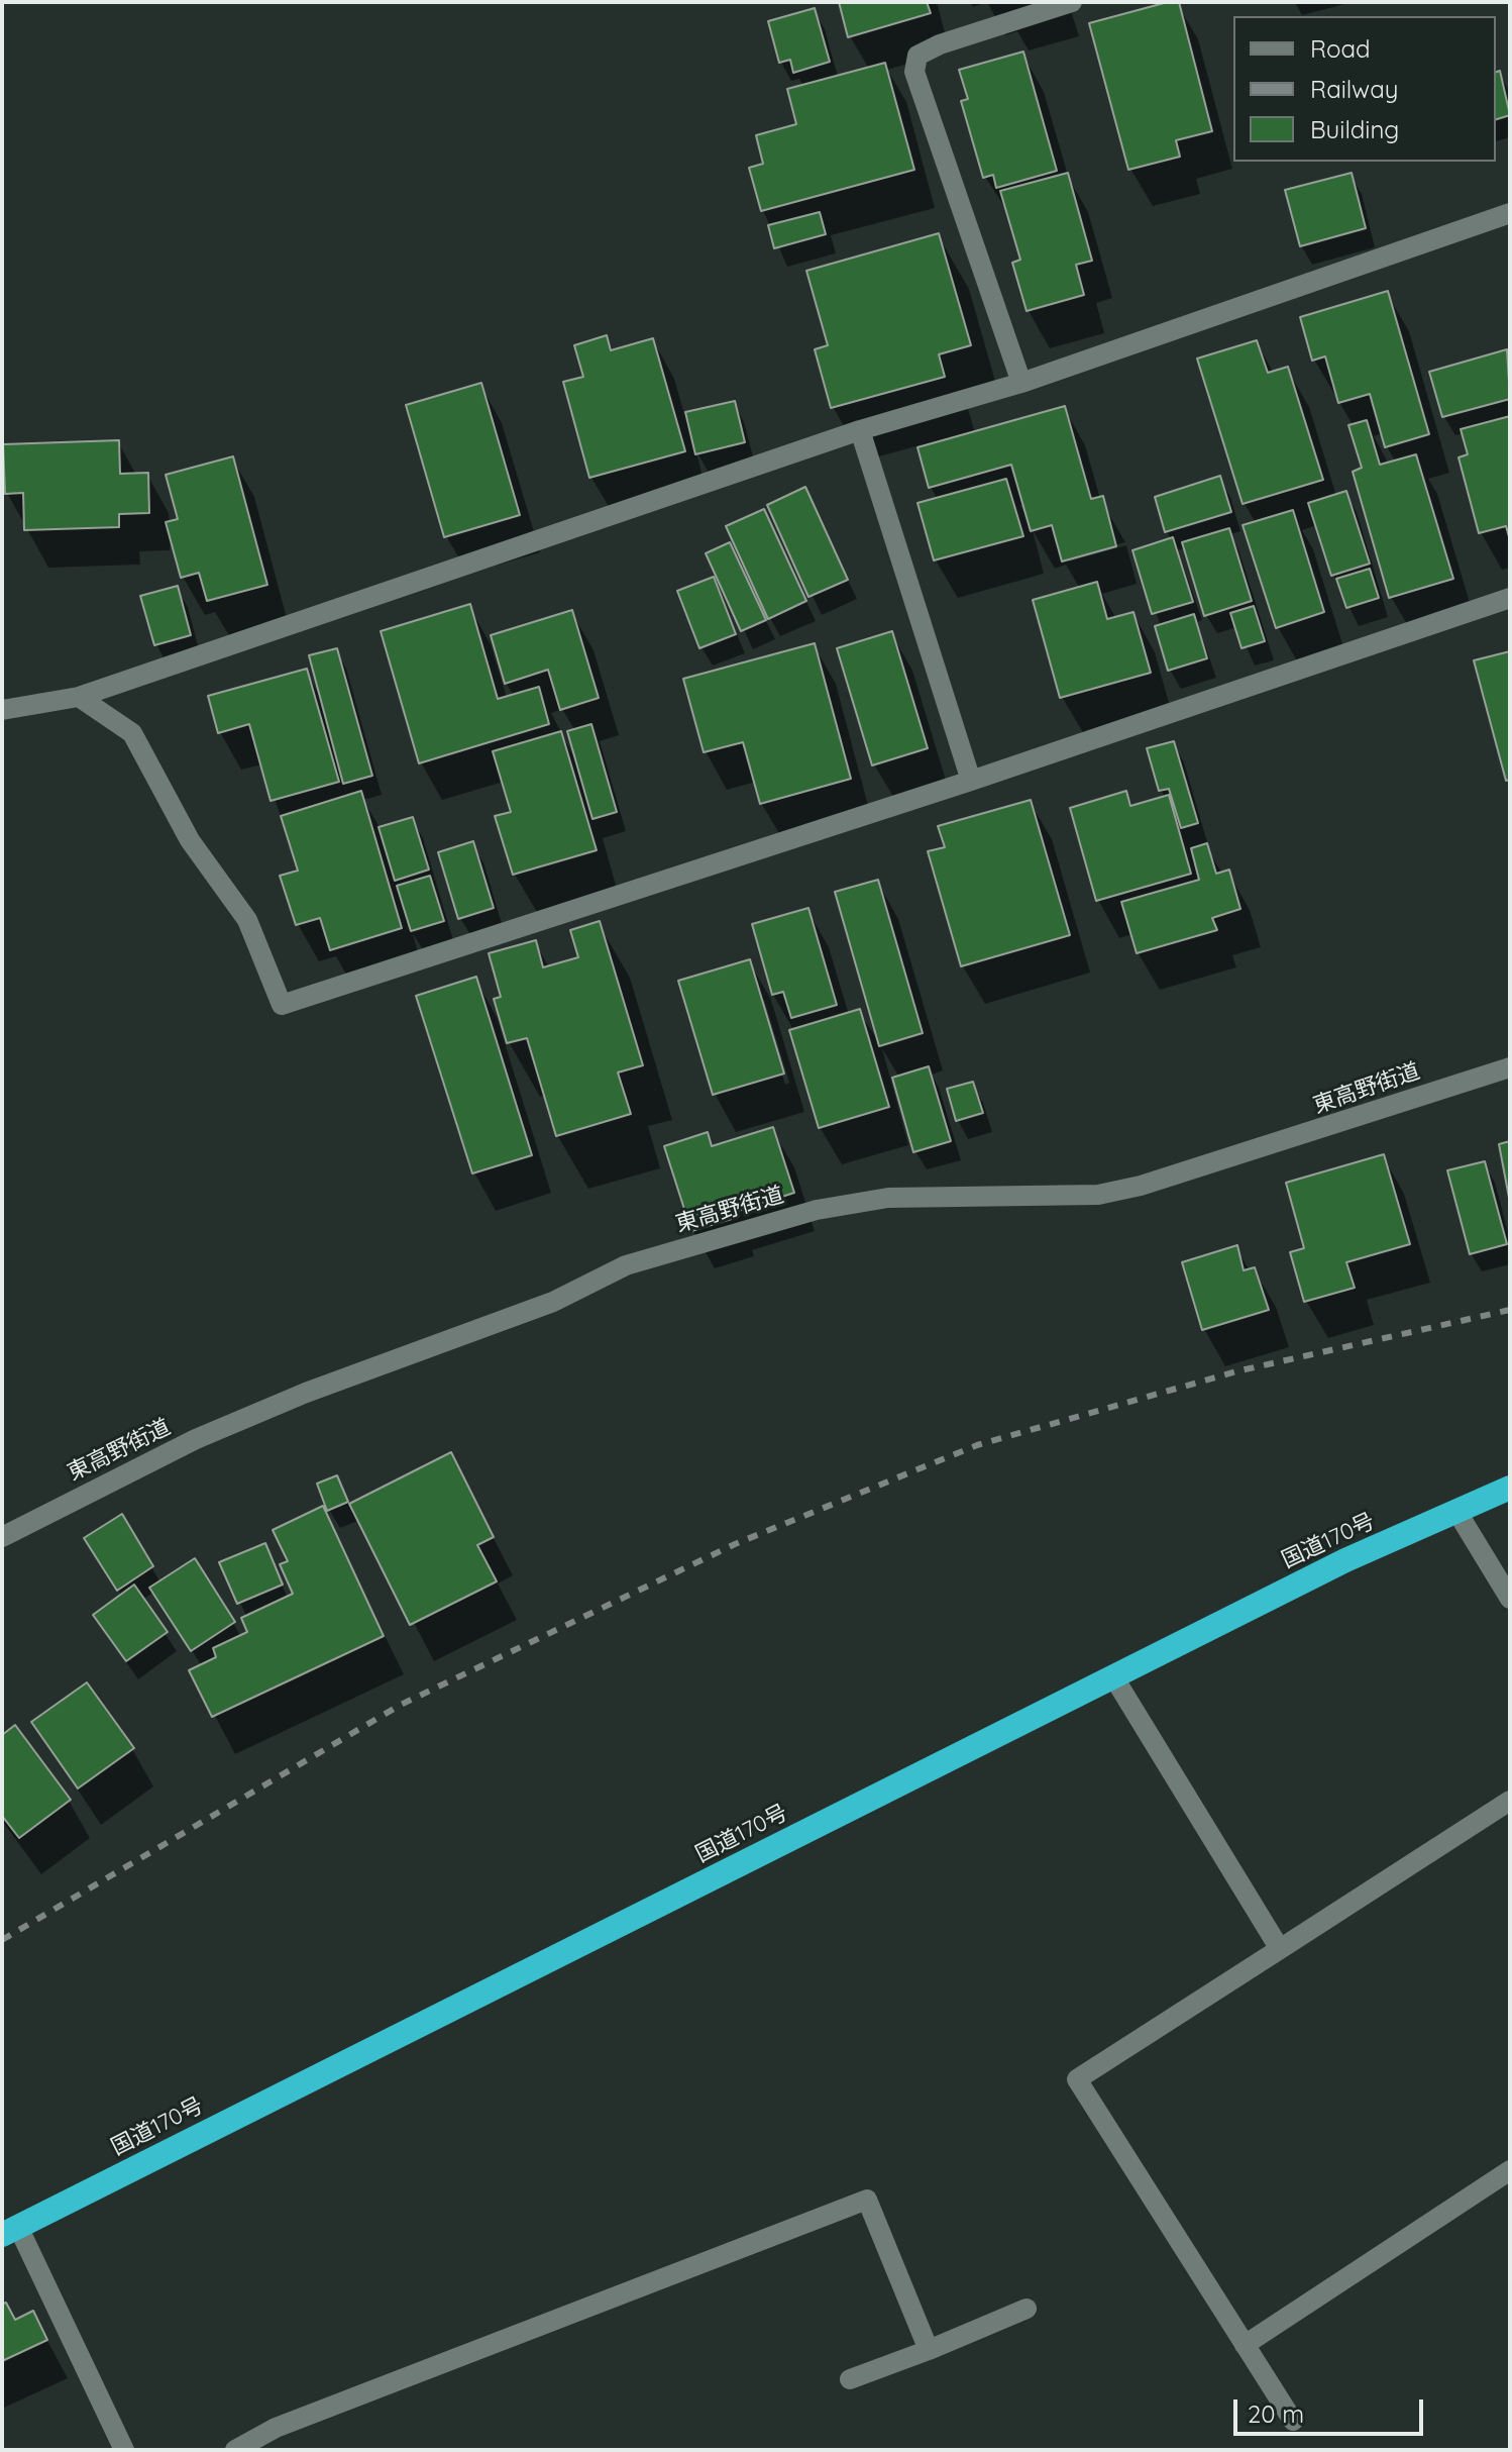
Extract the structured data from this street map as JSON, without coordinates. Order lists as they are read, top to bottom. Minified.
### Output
{"streets":{"highway":["国道170号"],"street":["東高野街道"]},"legend":["Road","Railway","Building"],"scale_bar":"20 m"}
